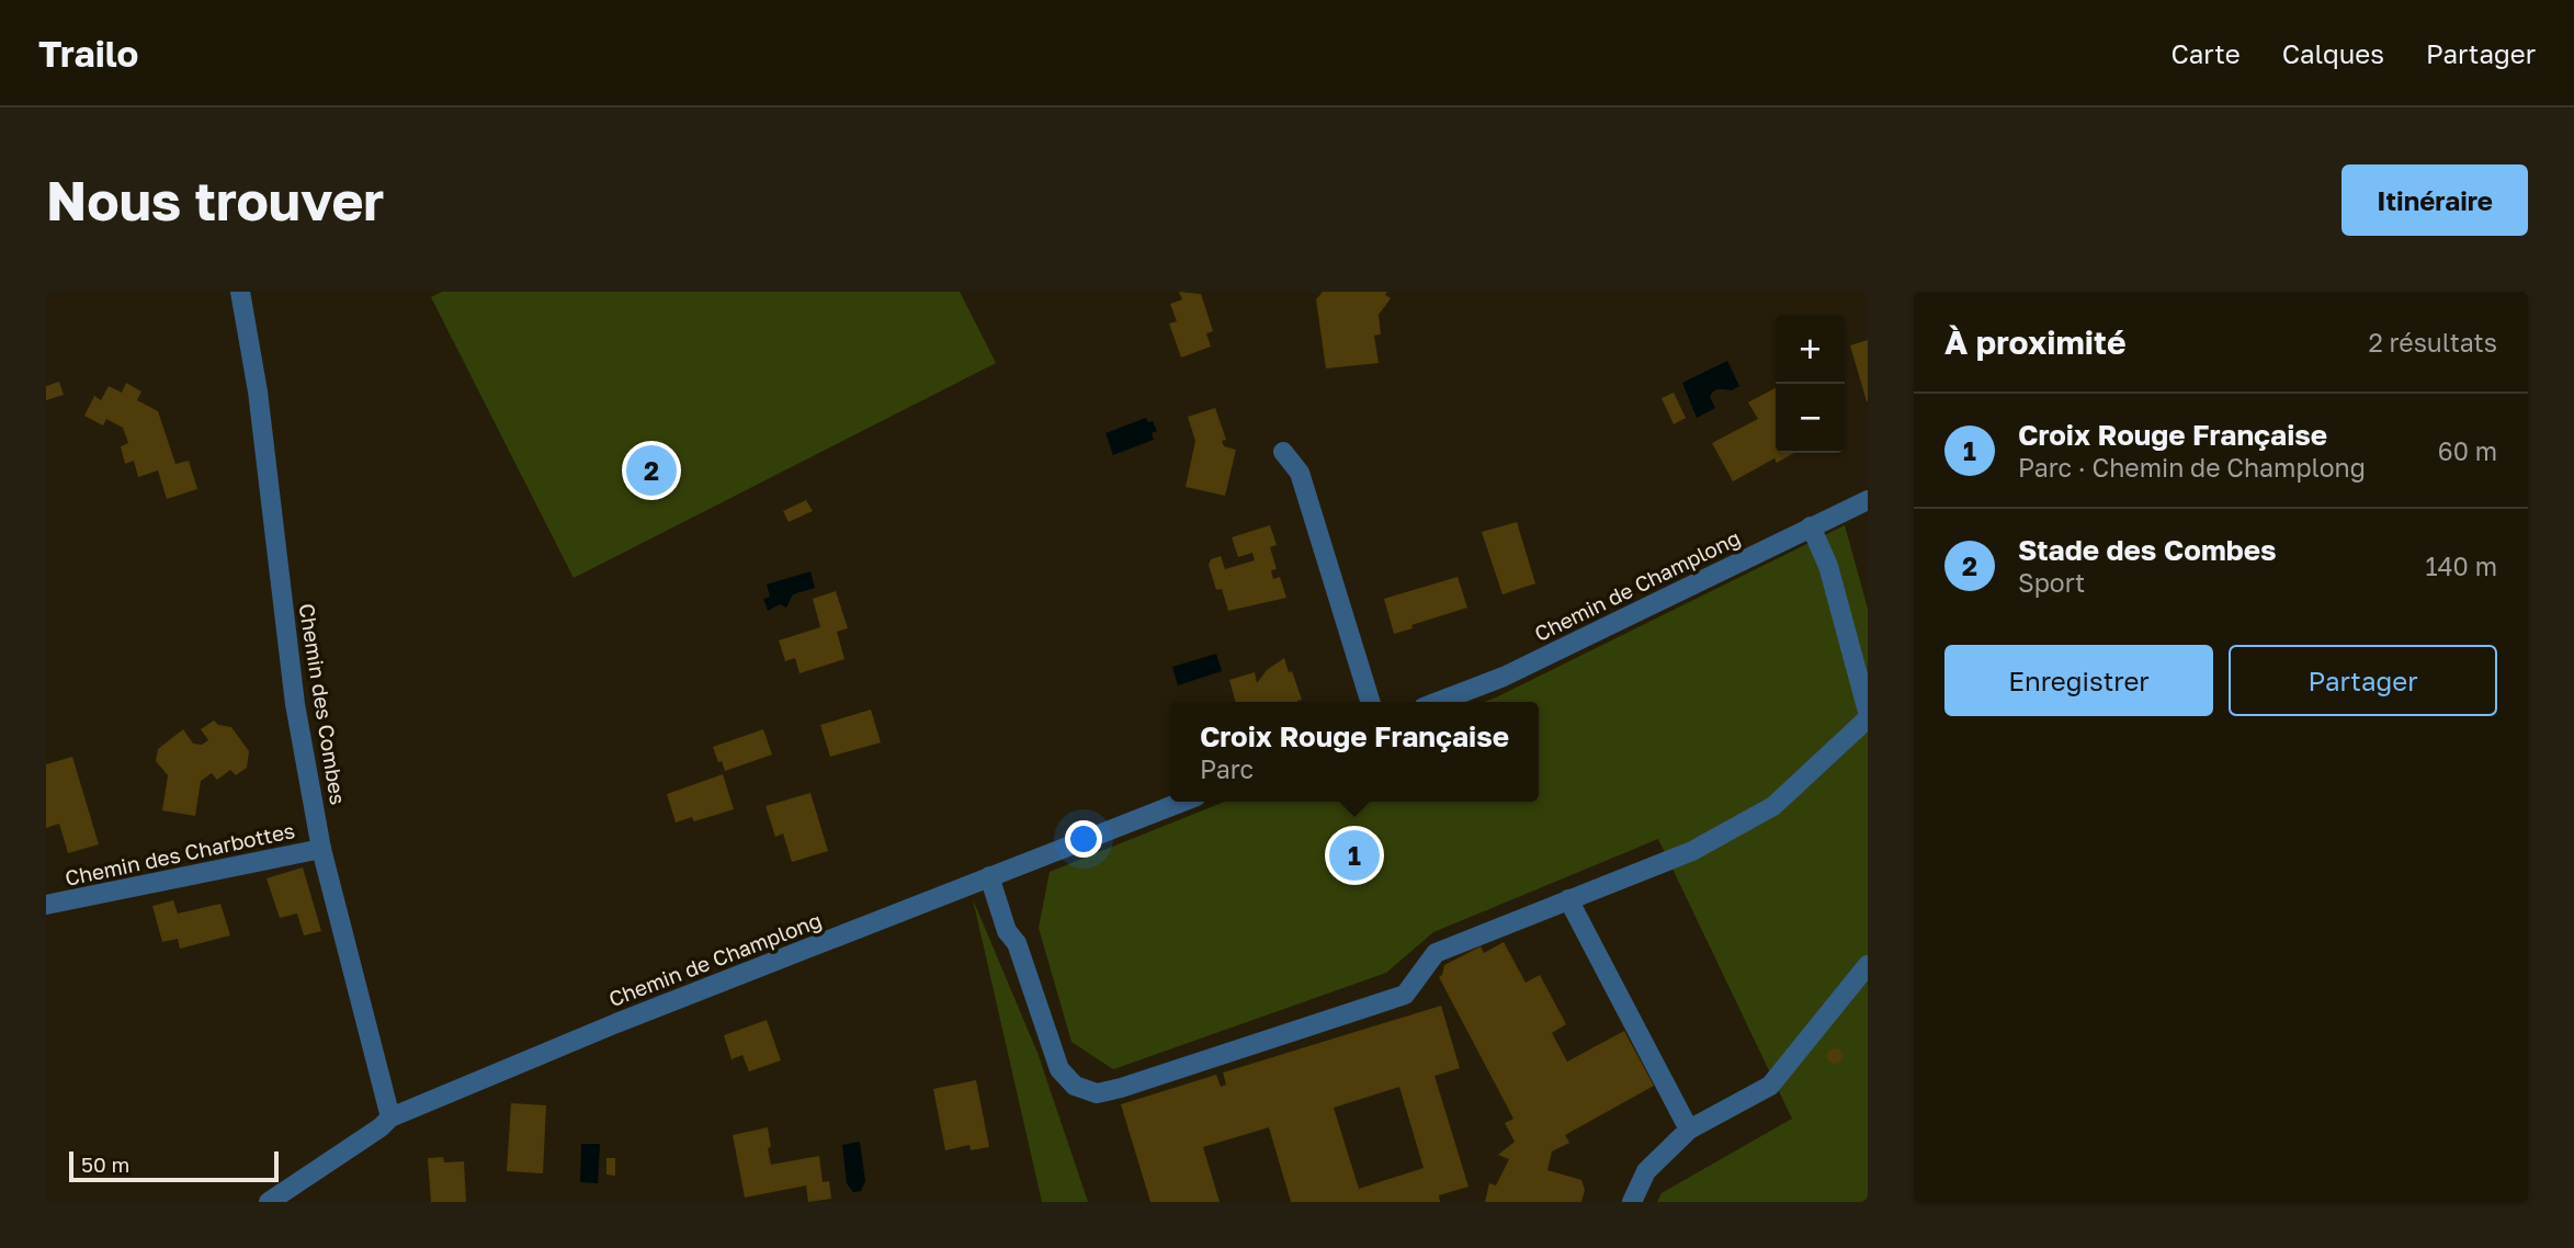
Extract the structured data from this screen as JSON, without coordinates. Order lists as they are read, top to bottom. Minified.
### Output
{"streets":{"street":["Chemin de Champlong","Chemin des Combes","Chemin des Charbottes"]},"crossings":[["Chemin de Champlong","Chemin des Combes"],["Chemin des Combes","Chemin des Charbottes"]],"scale_bar":"50 m","page":{"header":"Trailo","nav":["Carte","Calques","Partager"],"buttons":["Itinéraire",["Enregistrer","Partager"]],"title":"Nous trouver","heading":["À proximité","2 résultats"],"map_buttons":["+","−"],"list":[{"mark":"1","name":"Croix Rouge Française","note":"Parc · Chemin de Champlong","value":"60 m"},{"mark":"2","name":"Stade des Combes","note":"Sport","value":"140 m"}],"pins":["2","1"],"popup":["Croix Rouge Française","Parc"],"scale":"50 m"}}
